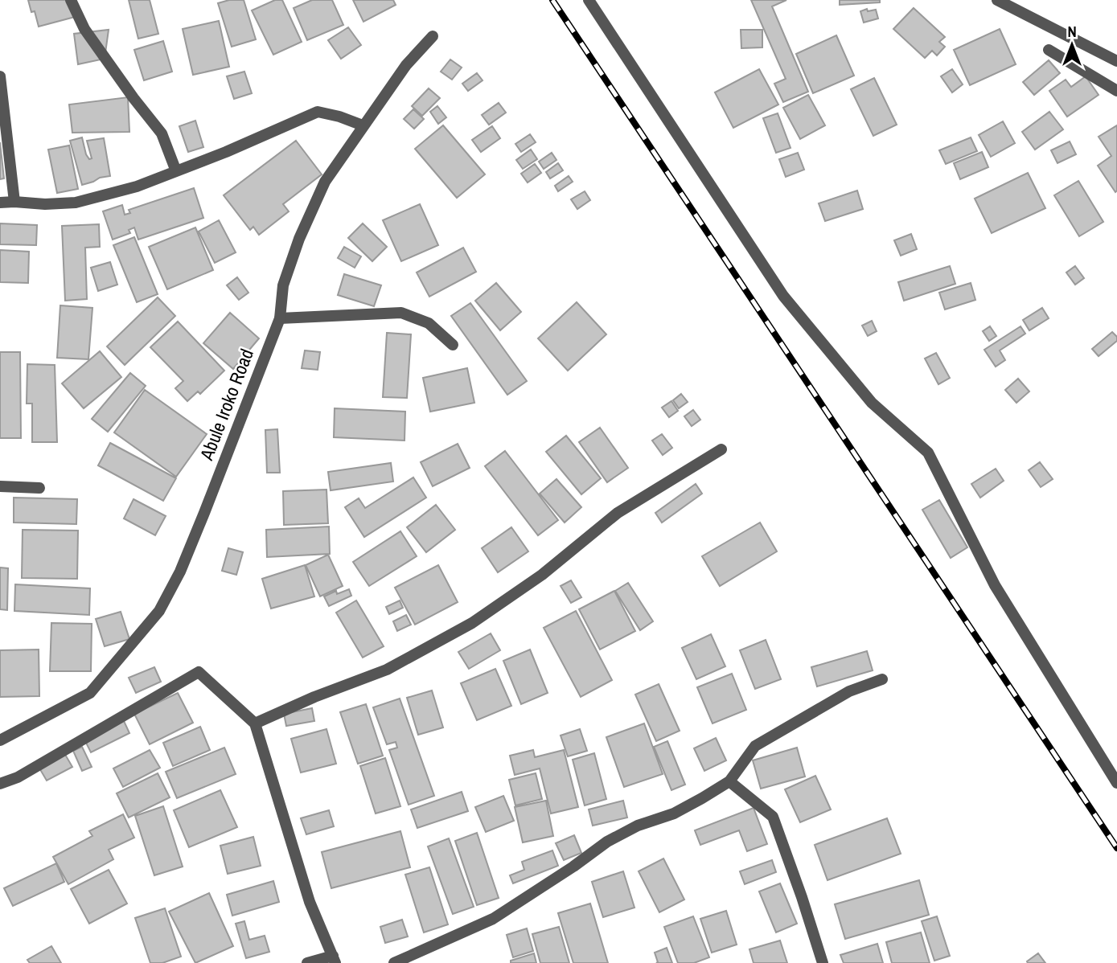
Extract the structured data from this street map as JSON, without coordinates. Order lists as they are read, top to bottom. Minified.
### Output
{"streets":{"street":["Abule Iroko Road"]},"north":"top"}
